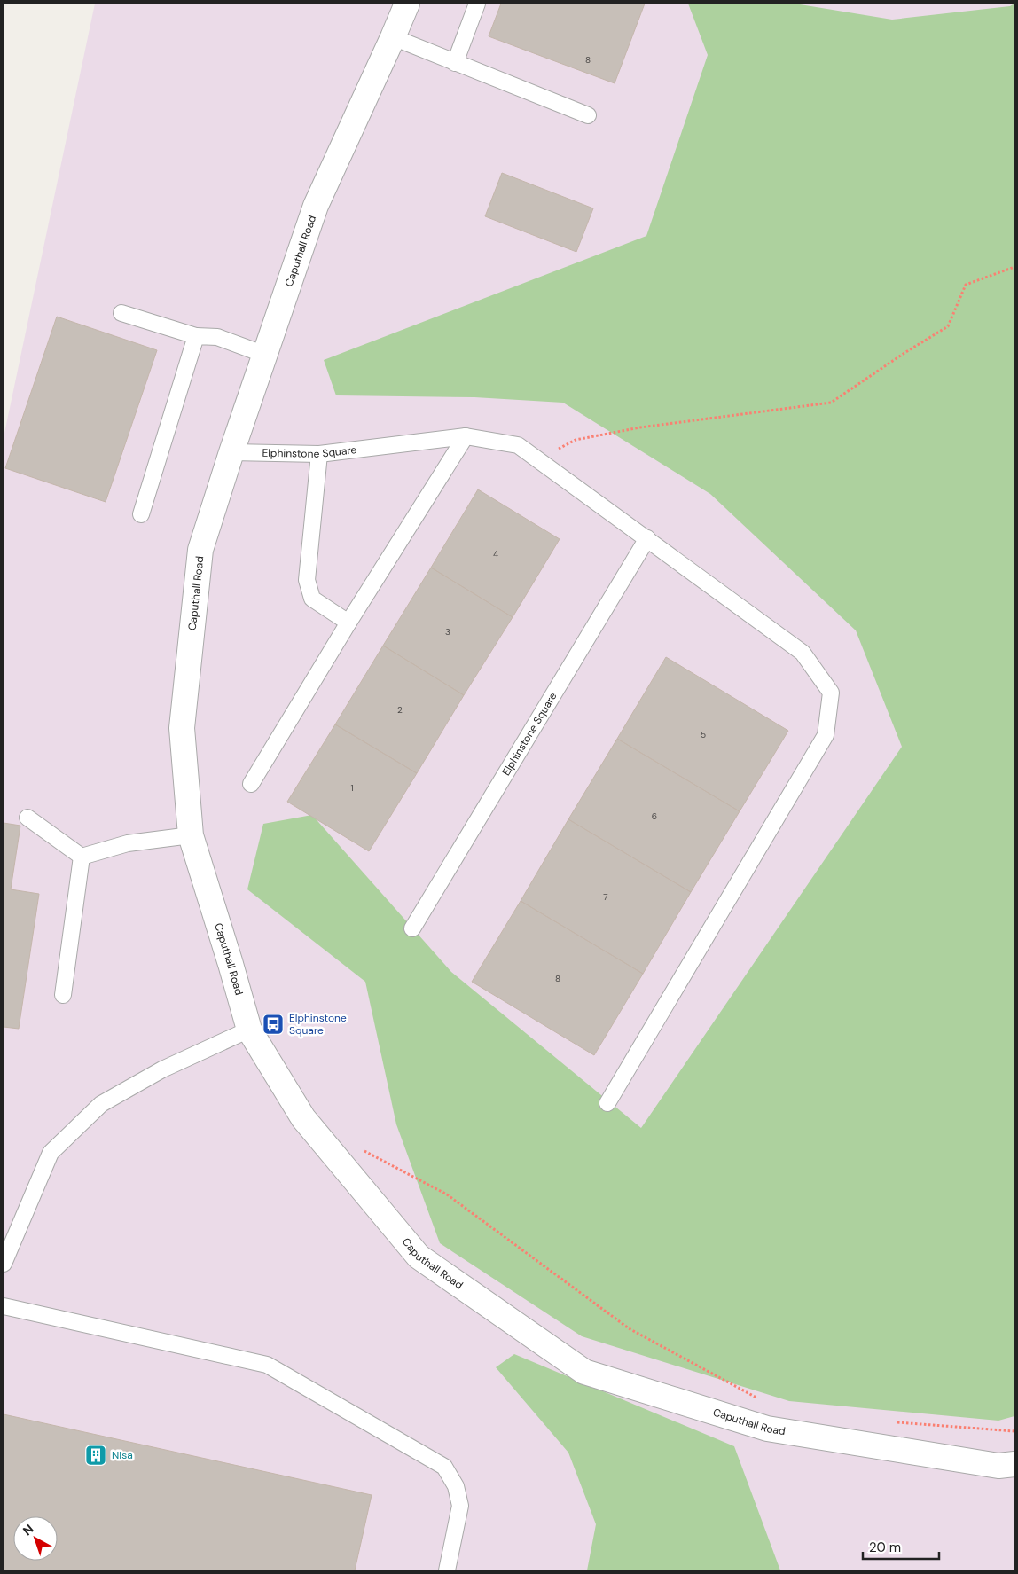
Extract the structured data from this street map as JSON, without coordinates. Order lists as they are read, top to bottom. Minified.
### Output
{"streets":{"street":["Caputhall Road"],"lane":["Elphinstone Square"]},"crossings":[["Caputhall Road","Elphinstone Square"]],"places":{"bus stop":["Elphinstone Square"],"building":["Nisa"]},"house_numbers":["8","4","3","2","5","1","6","7","8"],"scale_bar":"20 m","north":"top left"}
